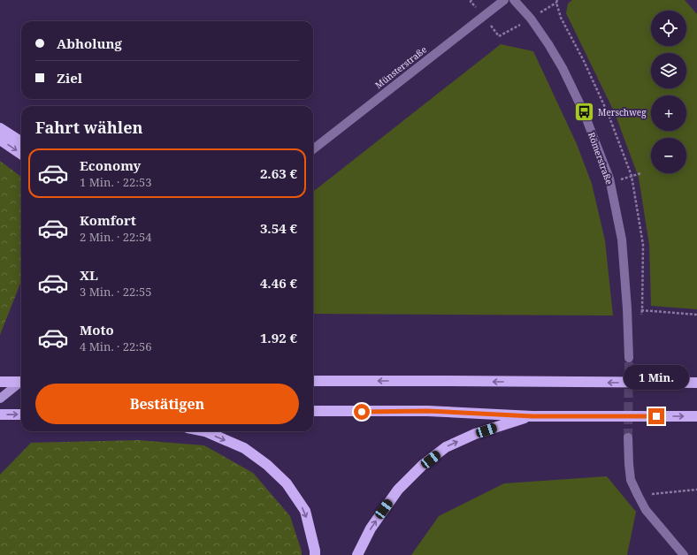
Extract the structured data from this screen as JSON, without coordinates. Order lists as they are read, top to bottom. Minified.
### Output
{"streets":{"street":["Münsterstraße","Römerstraße"]},"places":{"bus stop":["Merschweg"]},"page":{"map_buttons":["+","−"],"banner":["Abholung","Ziel"],"heading":"Fahrt wählen","list":[{"name":"Economy","note":"1 Min. · 22:53","value":"2.63 €"},{"name":"Komfort","note":"2 Min. · 22:54","value":"3.54 €"},{"name":"XL","note":"3 Min. · 22:55","value":"4.46 €"},{"name":"Moto","note":"4 Min. · 22:56","value":"1.92 €"}],"bubble":"1 Min.","buttons":"Bestätigen"}}
